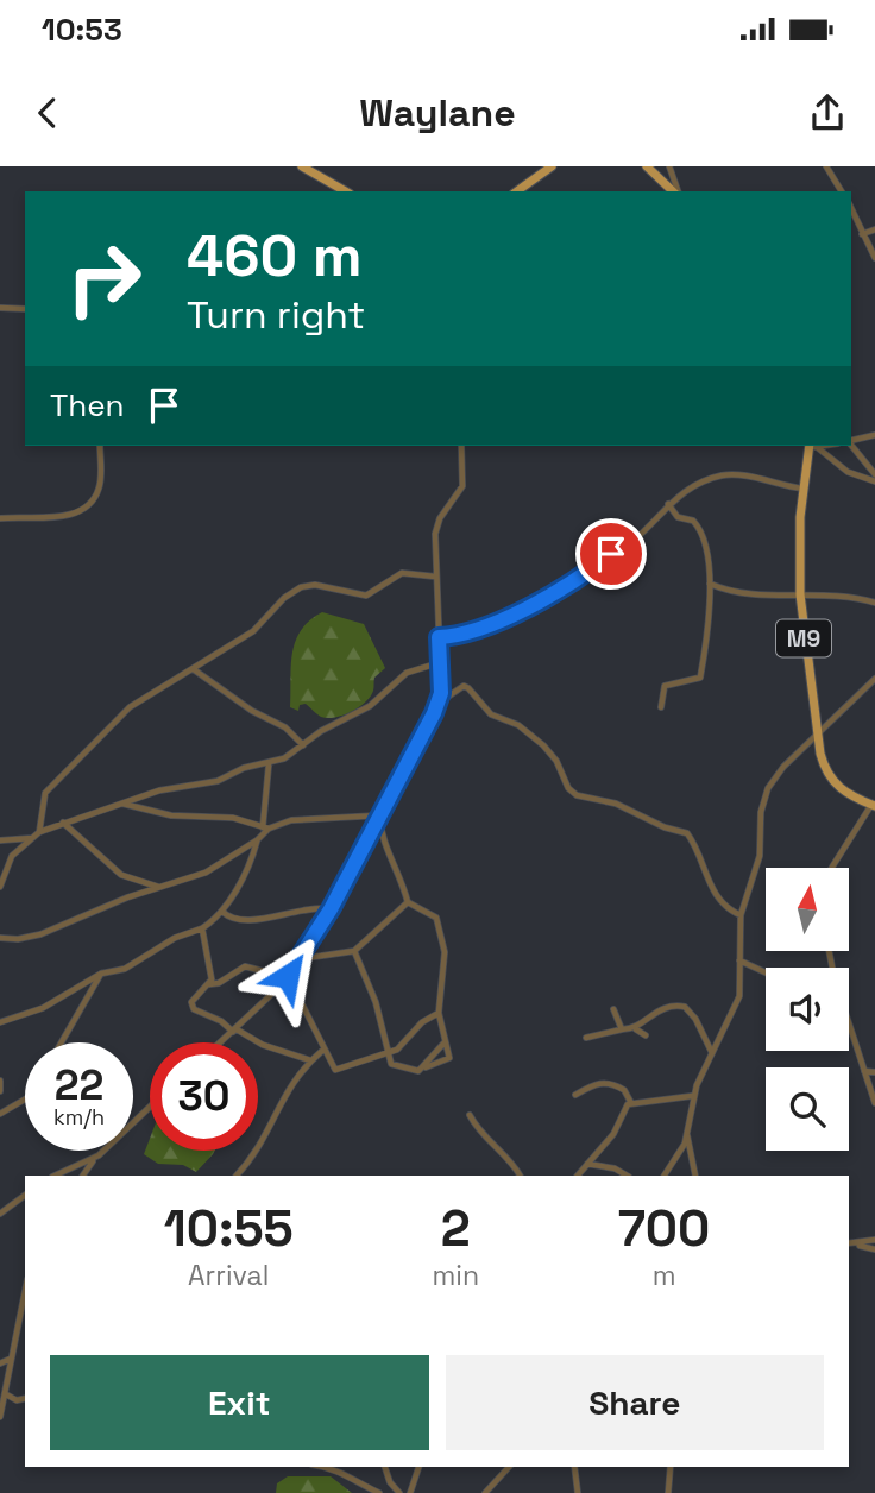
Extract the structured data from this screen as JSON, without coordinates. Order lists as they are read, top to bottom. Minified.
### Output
{"streets":{"main road":["M9"]},"north":"top","page":{"status":"10:53","header":"Waylane","turn":["460 m","Turn right"],"then":"Then","speed":"22 km/h","limit":"30","eta":["10:55","Arrival","2","min","700","m"],"buttons":["Exit","Share"]}}
